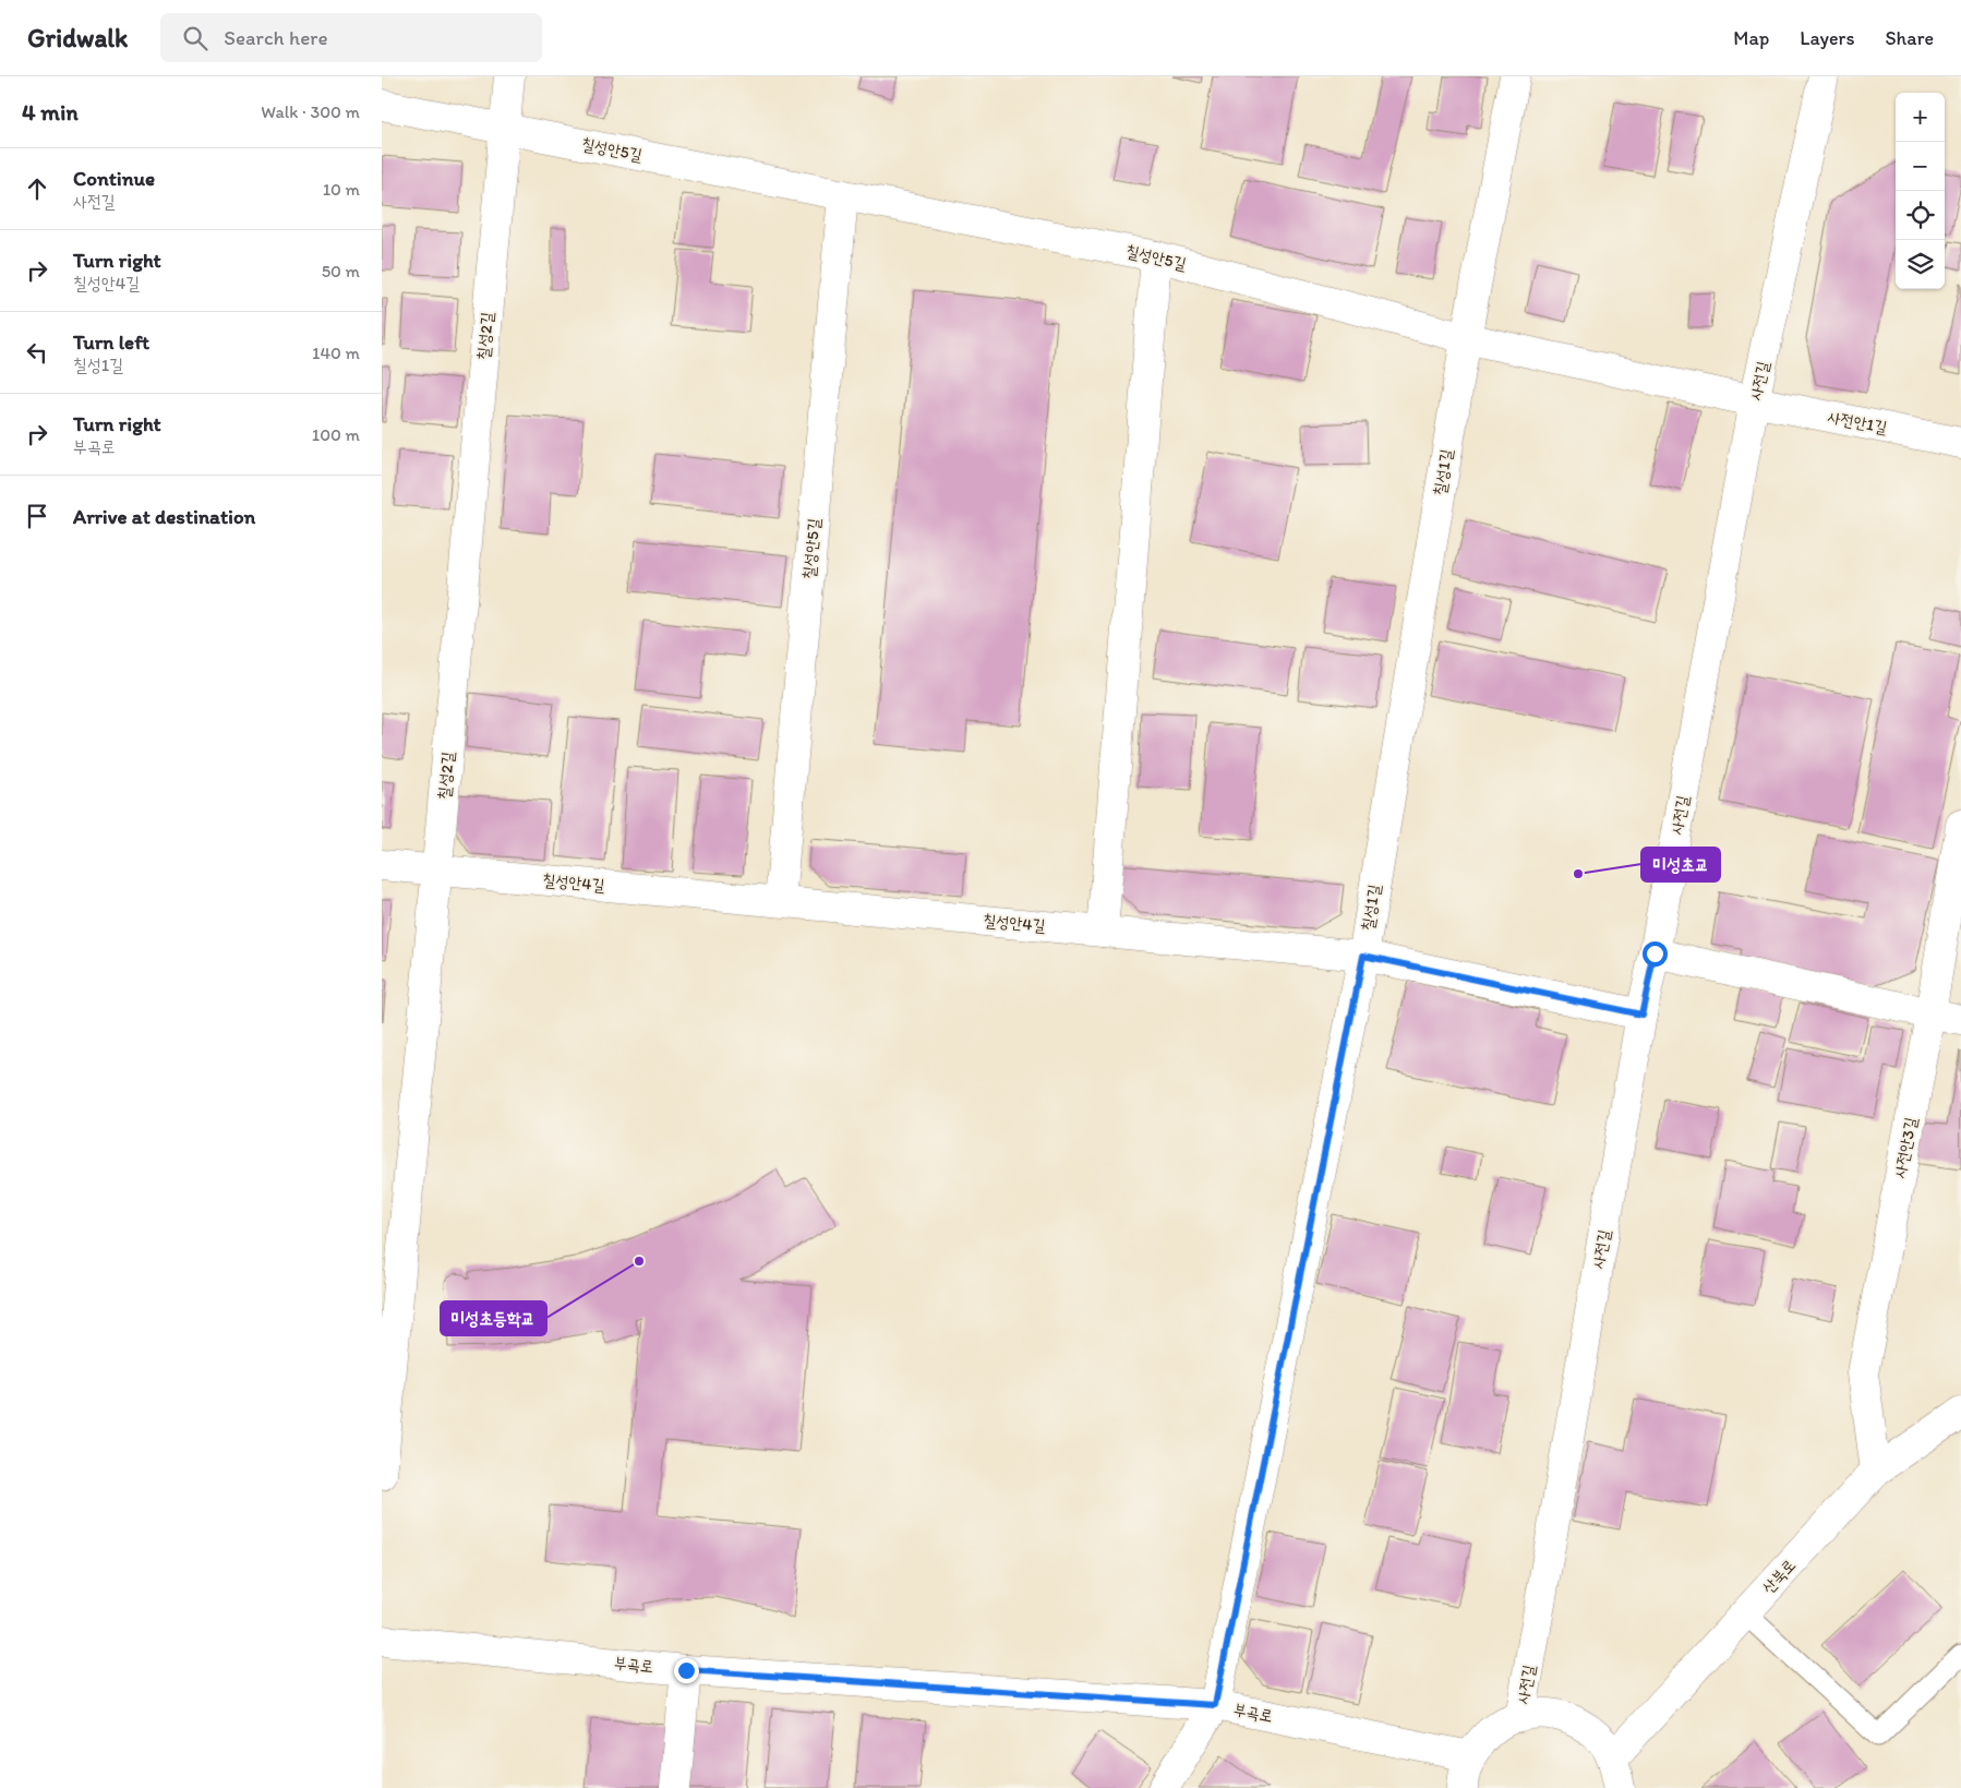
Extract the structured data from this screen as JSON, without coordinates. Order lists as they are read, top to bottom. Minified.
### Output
{"streets":{"street":["칠성안5길","칠성2길","사전길","사전안1길","칠성1길","칠성안4길","사전안3길","산북로","부곡로"]},"crossings":[["칠성안5길","칠성2길"],["칠성안5길","사전길"],["칠성안5길","사전안1길"],["칠성안5길","칠성1길"],["칠성안5길","칠성안4길"],["칠성2길","칠성안4길"],["사전길","사전안1길"],["사전길","칠성안4길"],["칠성1길","칠성안4길"],["칠성1길","부곡로"],["사전안3길","산북로"]],"places":["미성초교","미성초등학교"],"page":{"header":"Gridwalk","search":"Search here","nav":["Map","Layers","Share"],"heading":["4 min","Walk · 300 m"],"map_buttons":["+","−"],"list":[["Continue","사전길","10 m"],["Turn right","칠성안4길","50 m"],["Turn left","칠성1길","140 m"],["Turn right","부곡로","100 m"],"Arrive at destination"]}}
